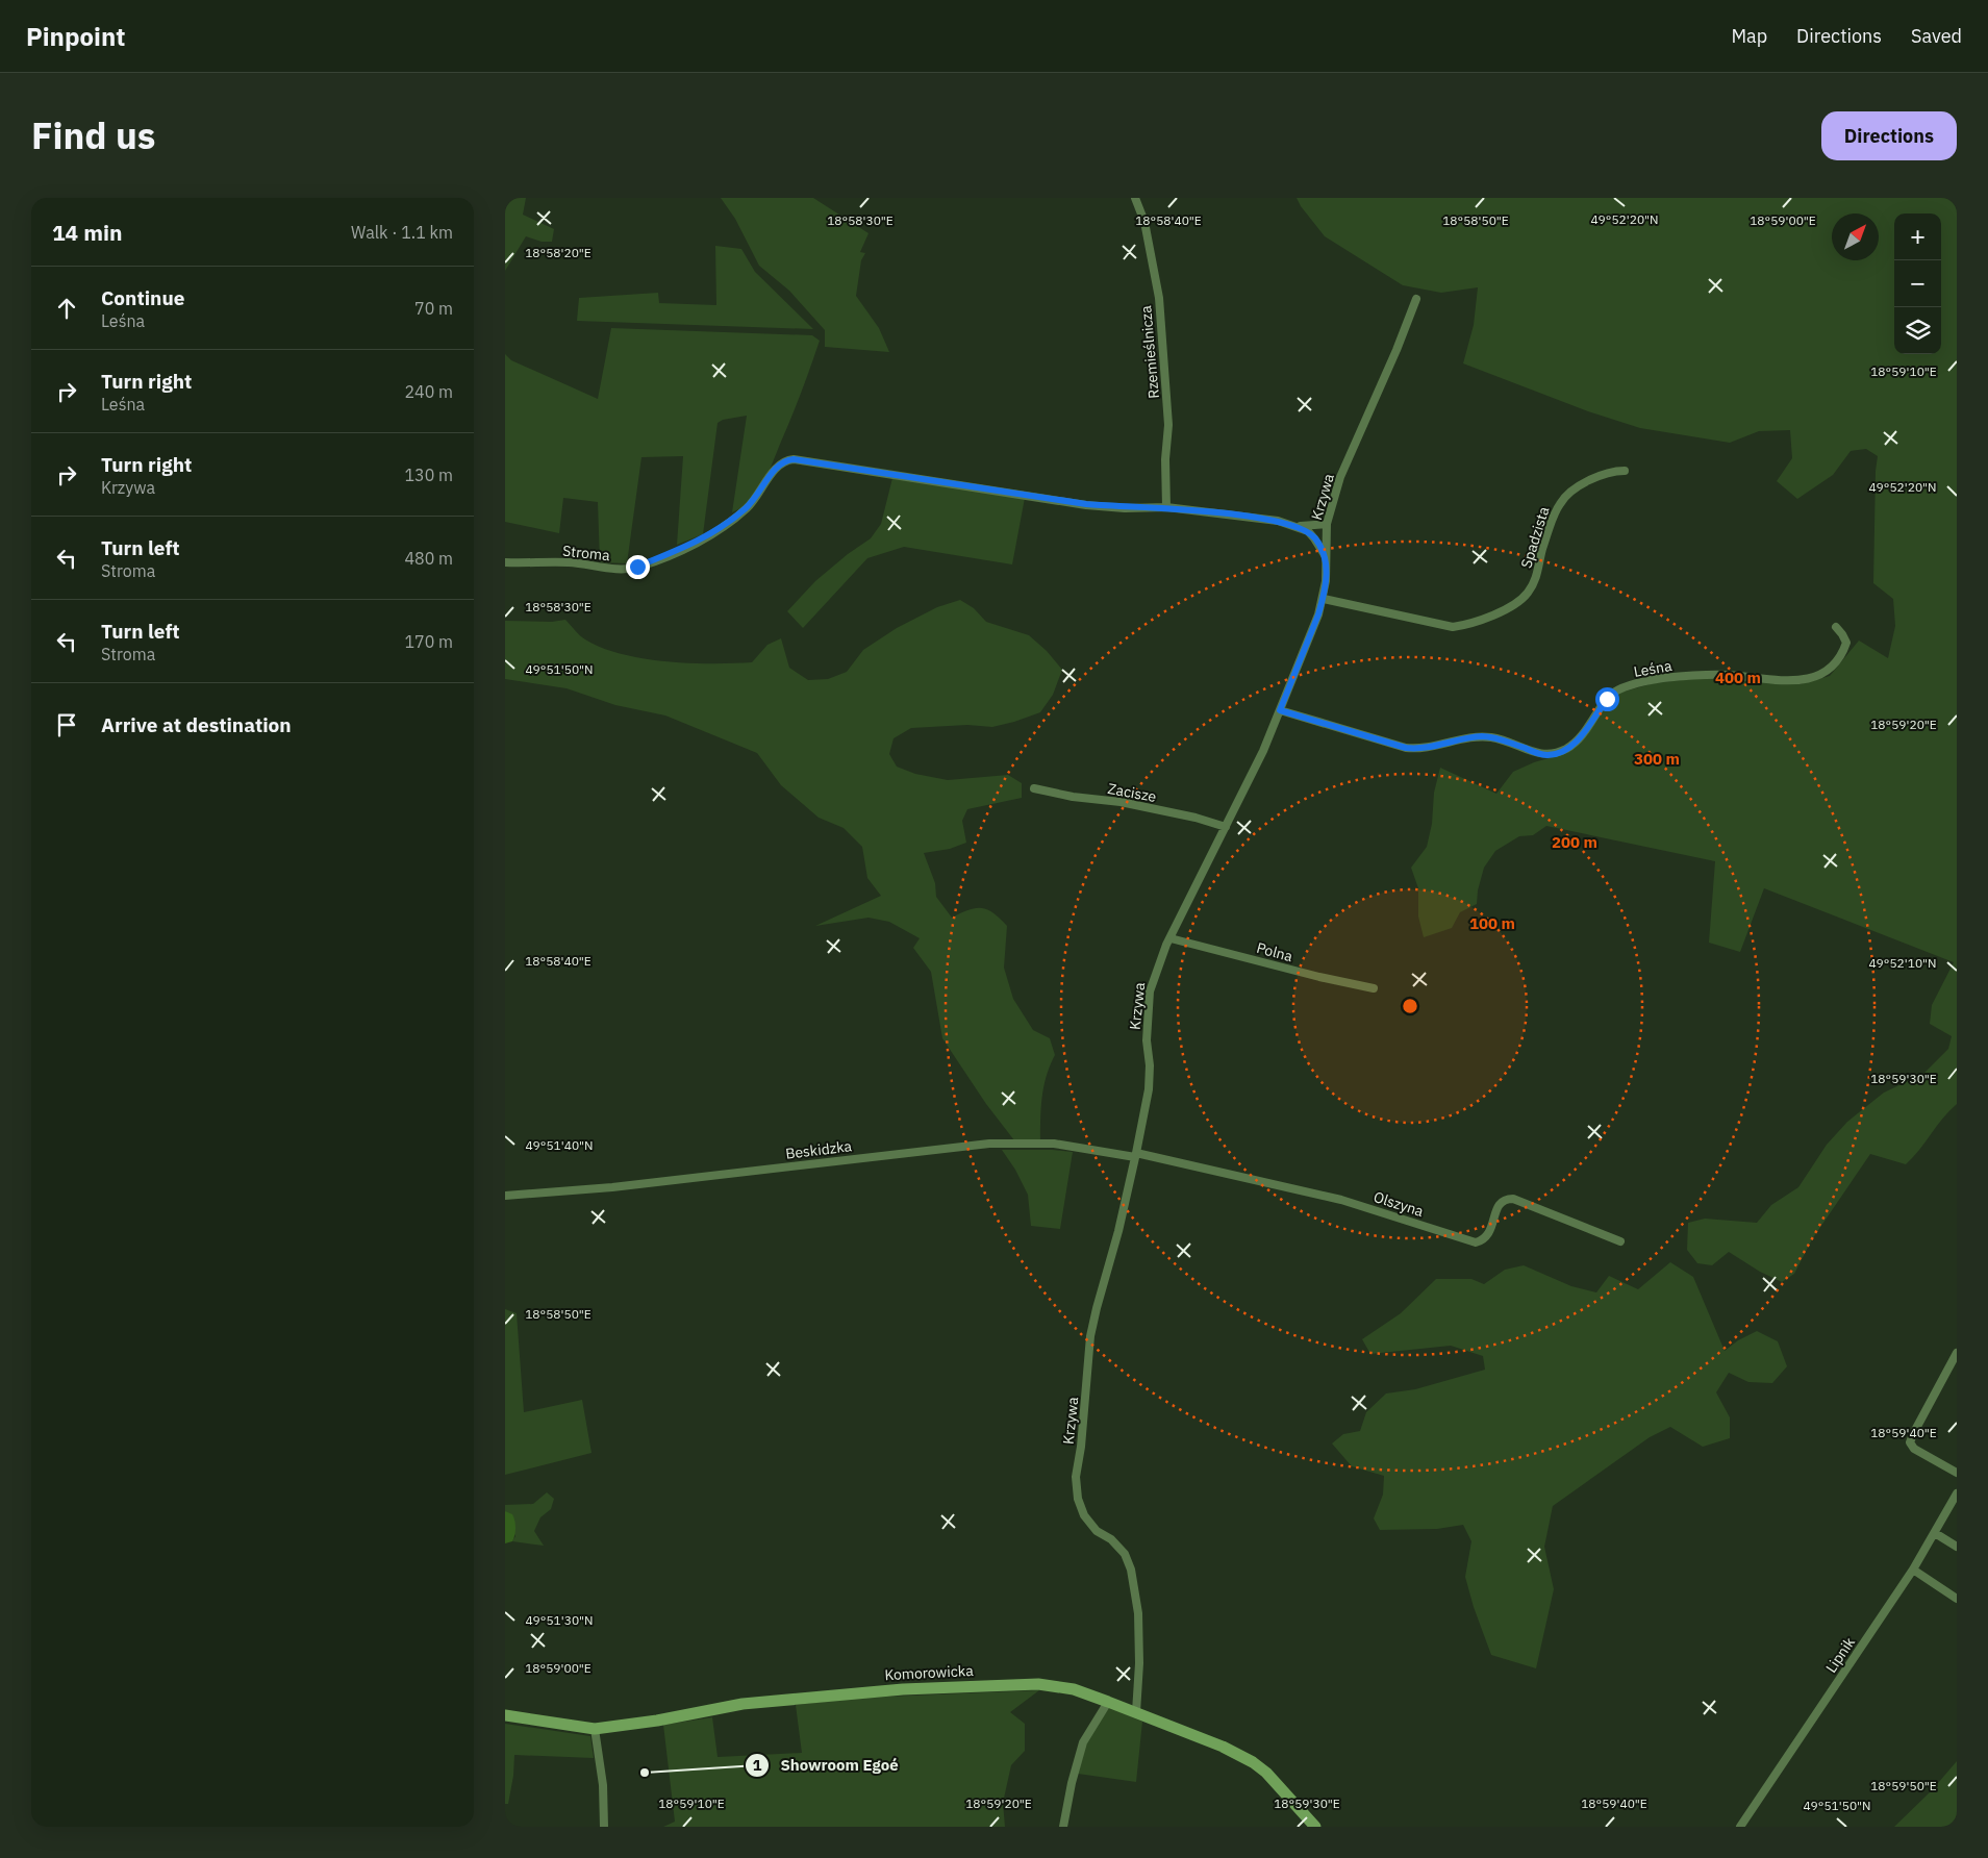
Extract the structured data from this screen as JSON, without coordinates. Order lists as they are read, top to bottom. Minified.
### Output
{"streets":{"street":["Rzemieślnicza","Krzywa","Spadzista","Stroma","Leśna","Zacisze","Polna","Beskidzka","Olszyna","Lipnik","Komorowicka"]},"crossings":[["Rzemieślnicza","Stroma"],["Krzywa","Spadzista"],["Krzywa","Stroma"],["Krzywa","Leśna"],["Krzywa","Zacisze"],["Krzywa","Polna"],["Krzywa","Beskidzka"],["Krzywa","Olszyna"],["Krzywa","Komorowicka"],["Beskidzka","Olszyna"]],"places":["Showroom Egoé"],"north":"top right","page":{"header":"Pinpoint","nav":["Map","Directions","Saved"],"title":"Find us","buttons":"Directions","heading":["14 min","Walk · 1.1 km"],"map_buttons":["+","−"],"list":[["Continue","Leśna","70 m"],["Turn right","Leśna","240 m"],["Turn right","Krzywa","130 m"],["Turn left","Stroma","480 m"],["Turn left","Stroma","170 m"],"Arrive at destination"]},"coordinates":["49°52'20\"N","18°58'30\"E","18°58'50\"E","18°58'40\"E","18°59'00\"E","18°58'20\"E","18°59'10\"E","49°51'50\"N","18°59'20\"E","49°52'10\"N","18°59'30\"E","49°51'40\"N","18°59'40\"E","49°51'30\"N","18°59'50\"E"],"rings":["400 m","300 m","200 m","100 m"]}
